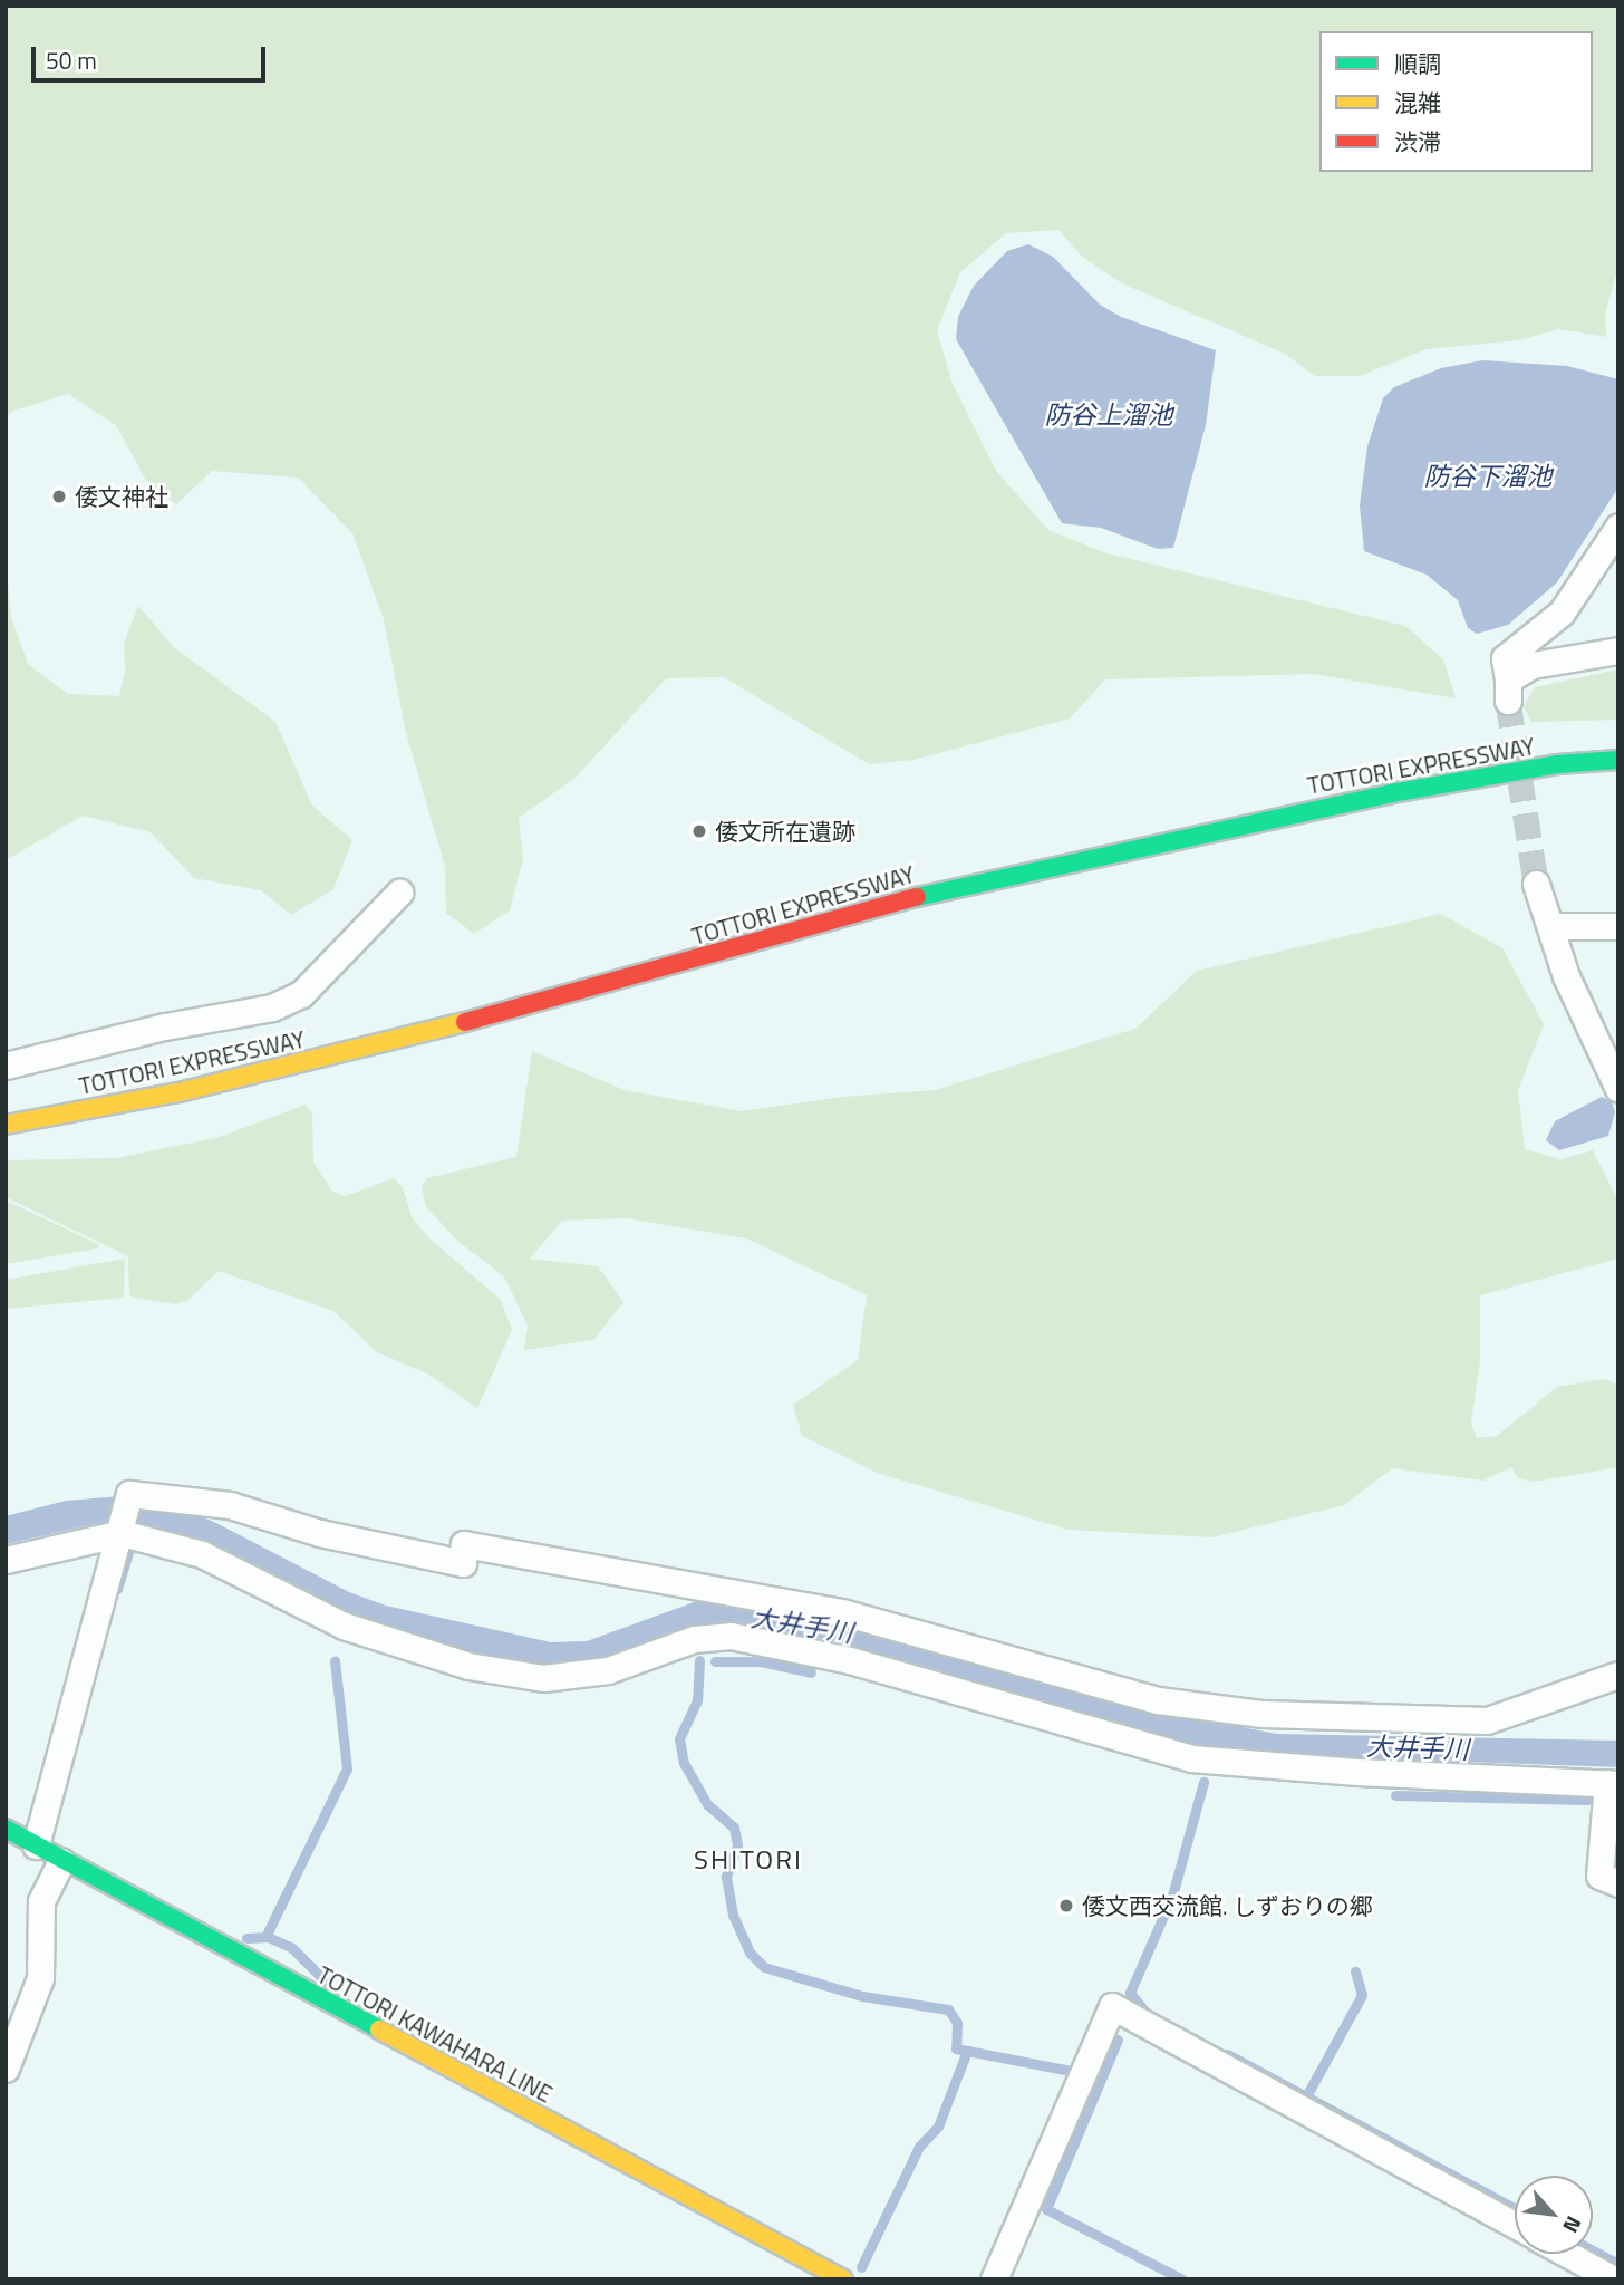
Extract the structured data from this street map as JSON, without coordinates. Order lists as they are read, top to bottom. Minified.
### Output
{"streets":{"main road":["TOTTORI EXPRESSWAY","TOTTORI KAWAHARA LINE"]},"districts":["SHITORI"],"water":["防谷上溜池","防谷下溜池","大井手川"],"places":["倭文神社","倭文所在遺跡","倭文西交流館. しずおりの郷"],"legend":["順調","混雑","渋滞"],"scale_bar":"50 m","north":"bottom right"}
